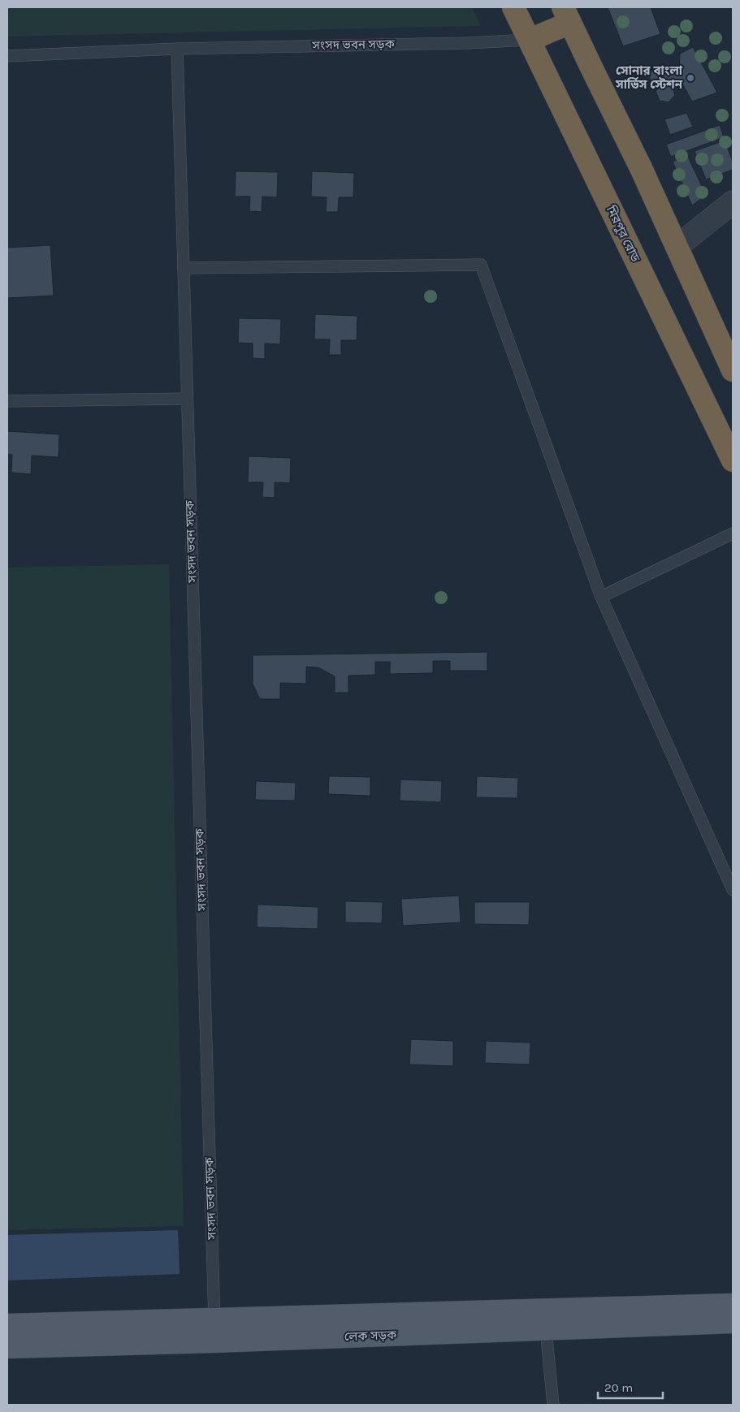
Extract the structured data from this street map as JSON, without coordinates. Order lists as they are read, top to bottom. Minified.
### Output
{"streets":{"highway":["মিরপুর রোড"],"main road":["লেক সড়ক"],"lane":["সংসদ ভবন সড়ক"]},"crossings":[["সংসদ ভবন সড়ক","মিরপুর রোড"],["সংসদ ভবন সড়ক","লেক সড়ক"]],"places":["সোনার বাংলা সার্ভিস স্টেশন"],"scale_bar":"20 m"}
